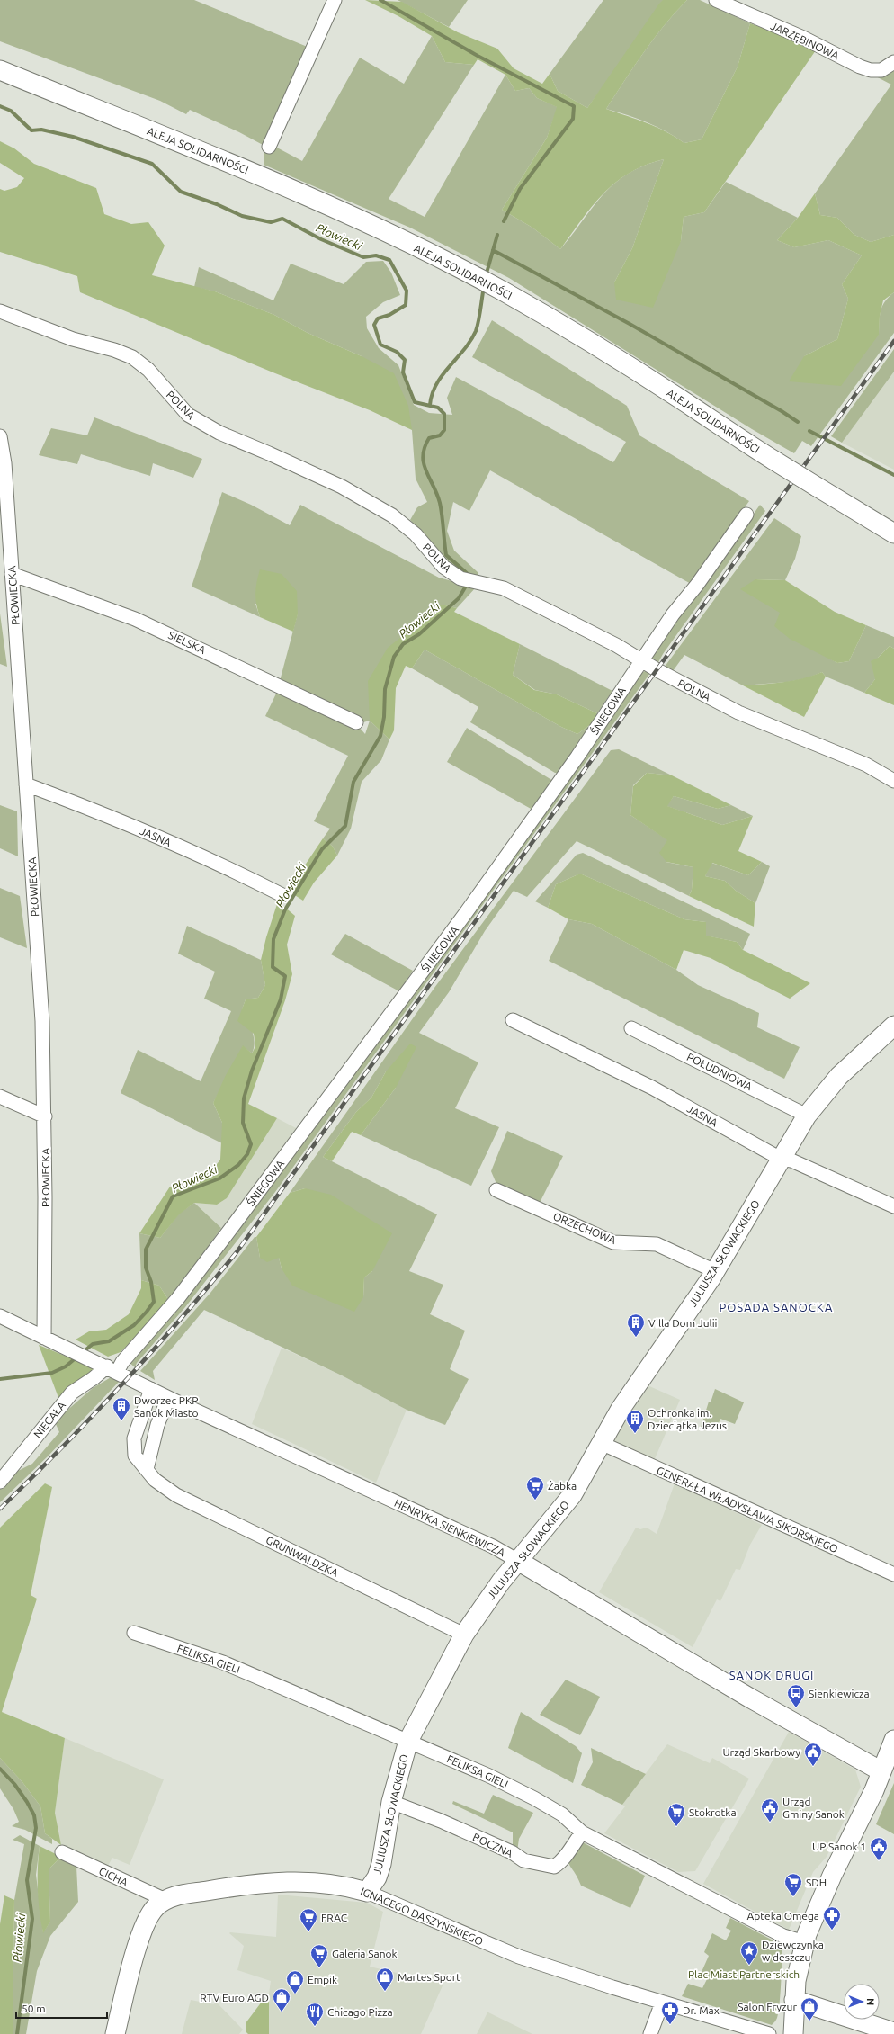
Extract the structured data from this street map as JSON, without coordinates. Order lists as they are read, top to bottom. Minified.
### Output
{"streets":{"street":["JARZĘBINOWA","ALEJA SOLIDARNOŚCI","POLNA","PŁOWIECKA","SIELSKA","ŚNIEGOWA","JASNA","POŁUDNIOWA","ORZECHOWA","JULIUSZA SŁOWACKIEGO","NIECAŁA","GENERAŁA WŁADYSŁAWA SIKORSKIEGO","HENRYKA SIENKIEWICZA","GRUNWALDZKA","FELIKSA GIELI","BOCZNA","CICHA","IGNACEGO DASZYŃSKIEGO"]},"crossings":[["POLNA","ŚNIEGOWA"],["PŁOWIECKA","SIELSKA"],["PŁOWIECKA","JASNA"],["PŁOWIECKA","HENRYKA SIENKIEWICZA"],["ŚNIEGOWA","NIECAŁA"],["ŚNIEGOWA","HENRYKA SIENKIEWICZA"],["JASNA","JULIUSZA SŁOWACKIEGO"],["POŁUDNIOWA","JULIUSZA SŁOWACKIEGO"],["ORZECHOWA","JULIUSZA SŁOWACKIEGO"],["JULIUSZA SŁOWACKIEGO","GENERAŁA WŁADYSŁAWA SIKORSKIEGO"],["JULIUSZA SŁOWACKIEGO","HENRYKA SIENKIEWICZA"],["JULIUSZA SŁOWACKIEGO","GRUNWALDZKA"],["JULIUSZA SŁOWACKIEGO","FELIKSA GIELI"],["JULIUSZA SŁOWACKIEGO","BOCZNA"],["JULIUSZA SŁOWACKIEGO","IGNACEGO DASZYŃSKIEGO"],["NIECAŁA","HENRYKA SIENKIEWICZA"],["HENRYKA SIENKIEWICZA","GRUNWALDZKA"],["FELIKSA GIELI","BOCZNA"],["CICHA","IGNACEGO DASZYŃSKIEGO"]],"districts":["POSADA SANOCKA","SANOK DRUGI"],"water":["Płowiecki"],"parks":["Plac Miast Partnerskich"],"places":{"building":["Villa Dom Julii","Dworzec PKP Sanok Miasto","Ochronka im. Dzieciątka Jezus"],"supermarket":["Żabka","Stokrotka","SDH","FRAC","Galeria Sanok"],"bus stop":["Sienkiewicza"],"public building":["Urząd Skarbowy","Urząd Gminy Sanok","UP Sanok 1"],"pharmacy":["Apteka Omega","Dr. Max"],"place":["Dziewczynka w deszczu"],"shop":["Martes Sport","Empik","RTV Euro AGD","Salon Fryzur"],"restaurant":["Chicago Pizza"]},"scale_bar":"50 m","north":"right"}
